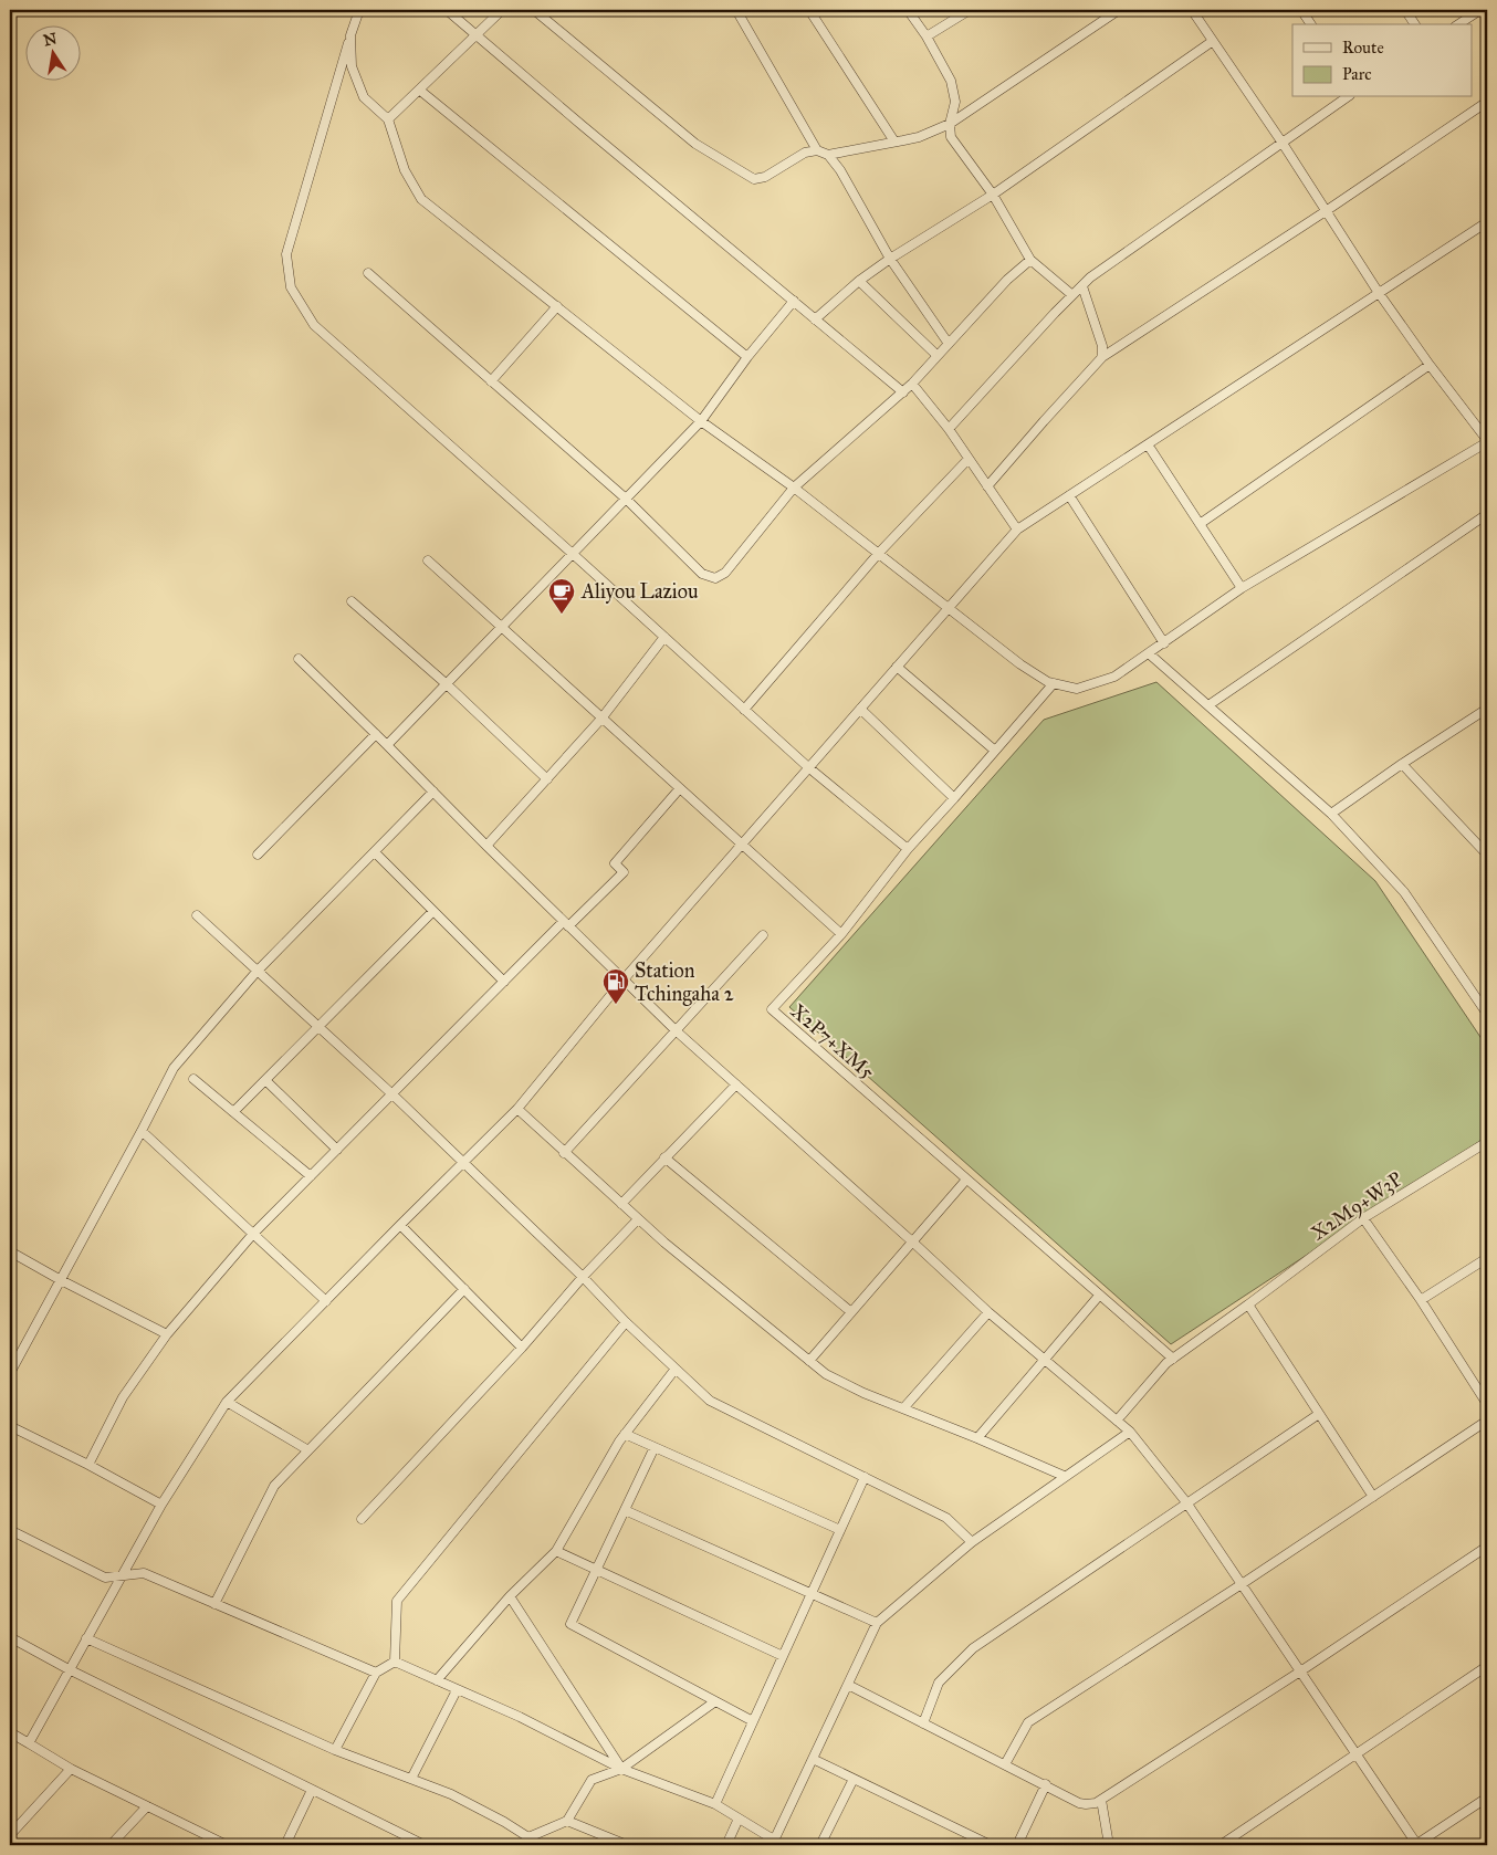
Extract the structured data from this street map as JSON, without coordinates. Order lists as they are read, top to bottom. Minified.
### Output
{"streets":{"street":["X2P7+XM5","X2M9+W3P"]},"crossings":[["X2P7+XM5","X2M9+W3P"]],"places":{"cafe":["Aliyou Laziou"],"fuel station":["Station Tchingaha 2"]},"legend":["Route","Parc"],"north":"top"}
